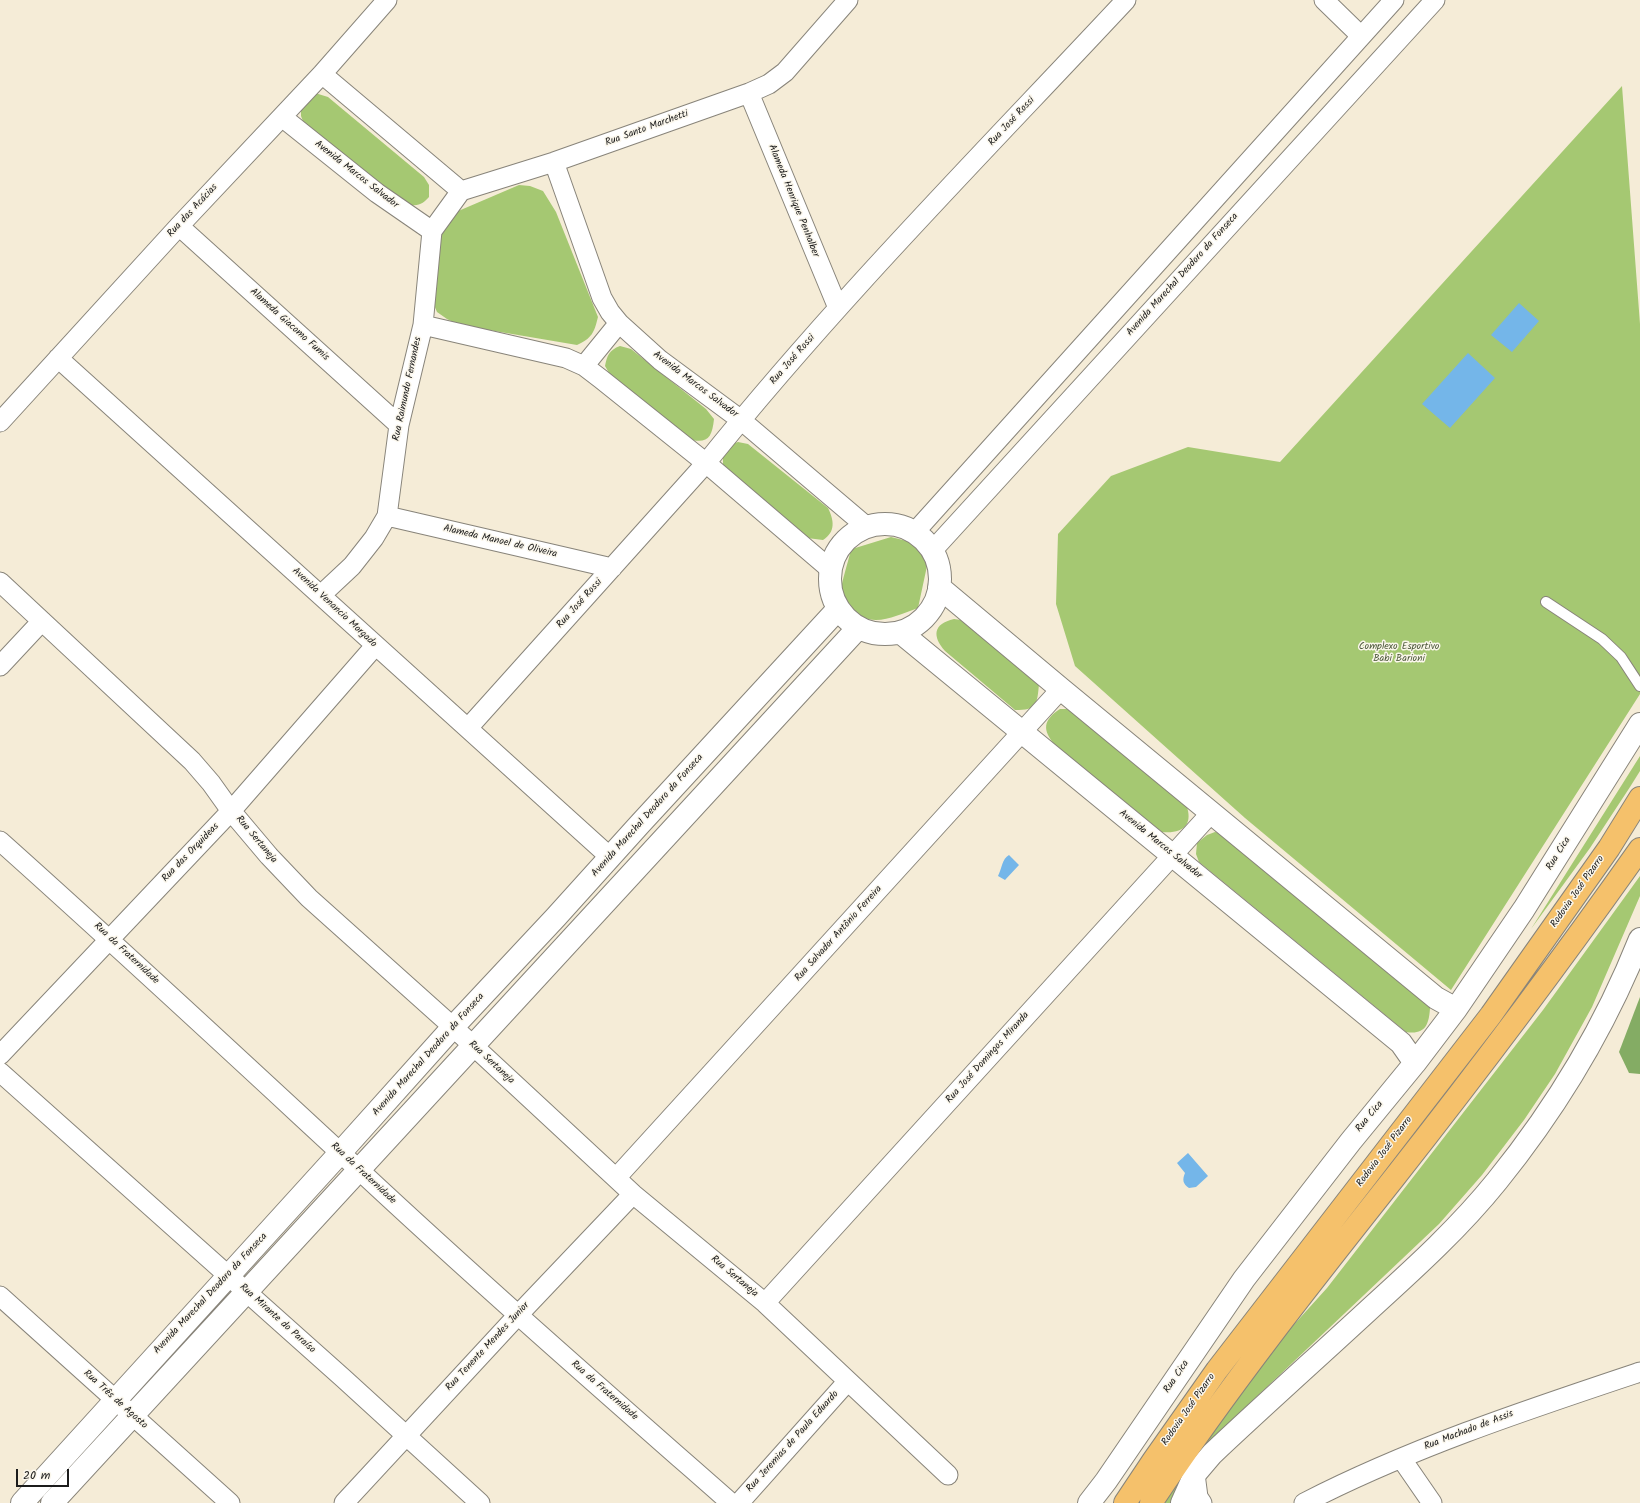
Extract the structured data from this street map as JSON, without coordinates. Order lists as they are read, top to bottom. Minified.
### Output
{"streets":{"main road":["Rodovia José Pizarro"],"street":["Rua José Rossi","Rua Santo Marchetti","Avenida Marcos Salvador","Alameda Henrique Penhalber","Rua das Acácias","Avenida Marechal Deodoro da Fonseca","Alameda Giacomo Fumis","Rua Raimundo Fernandes","Alameda Manoel de Oliveira","Avenida Venancio Morgado","Rua Sertaneja","Rua das Orquideas","Rua Cica","Rua Salvador Antônio Ferreira","Rua da Fraternidade","Rua José Domingos Miranda","Rua Mirante do Paraíso","Rua Tenente Mendes Junior","Rua Três de Agosto","Rua Machado de Assis","Rua Jeremias de Paula Eduardo"]},"crossings":[["Rua José Rossi","Avenida Marcos Salvador"],["Rua José Rossi","Alameda Henrique Penhalber"],["Rua José Rossi","Alameda Manoel de Oliveira"],["Rua José Rossi","Avenida Venancio Morgado"],["Rua Santo Marchetti","Avenida Marcos Salvador"],["Rua Santo Marchetti","Alameda Henrique Penhalber"],["Avenida Marcos Salvador","Rua das Acácias"],["Avenida Marcos Salvador","Avenida Marechal Deodoro da Fonseca"],["Avenida Marcos Salvador","Rua Raimundo Fernandes"],["Avenida Marcos Salvador","Rua Cica"],["Avenida Marcos Salvador","Rua Salvador Antônio Ferreira"],["Avenida Marcos Salvador","Rua José Domingos Miranda"],["Rua das Acácias","Alameda Giacomo Fumis"],["Rua das Acácias","Avenida Venancio Morgado"],["Avenida Marechal Deodoro da Fonseca","Avenida Venancio Morgado"],["Avenida Marechal Deodoro da Fonseca","Rua Sertaneja"],["Avenida Marechal Deodoro da Fonseca","Rua da Fraternidade"],["Avenida Marechal Deodoro da Fonseca","Rua Mirante do Paraíso"],["Avenida Marechal Deodoro da Fonseca","Rua Três de Agosto"],["Alameda Giacomo Fumis","Rua Raimundo Fernandes"],["Rua Raimundo Fernandes","Alameda Manoel de Oliveira"],["Rua Raimundo Fernandes","Avenida Venancio Morgado"],["Avenida Venancio Morgado","Rua das Orquideas"],["Rua Sertaneja","Rua das Orquideas"],["Rua Sertaneja","Rua Salvador Antônio Ferreira"],["Rua Sertaneja","Rua José Domingos Miranda"],["Rua Sertaneja","Rua Tenente Mendes Junior"],["Rua Sertaneja","Rua Jeremias de Paula Eduardo"],["Rua das Orquideas","Rua da Fraternidade"],["Rua da Fraternidade","Rua Tenente Mendes Junior"],["Rua Mirante do Paraíso","Rua Tenente Mendes Junior"]],"parks":["Complexo Esportivo Babi Barioni"],"scale_bar":"20 m"}
